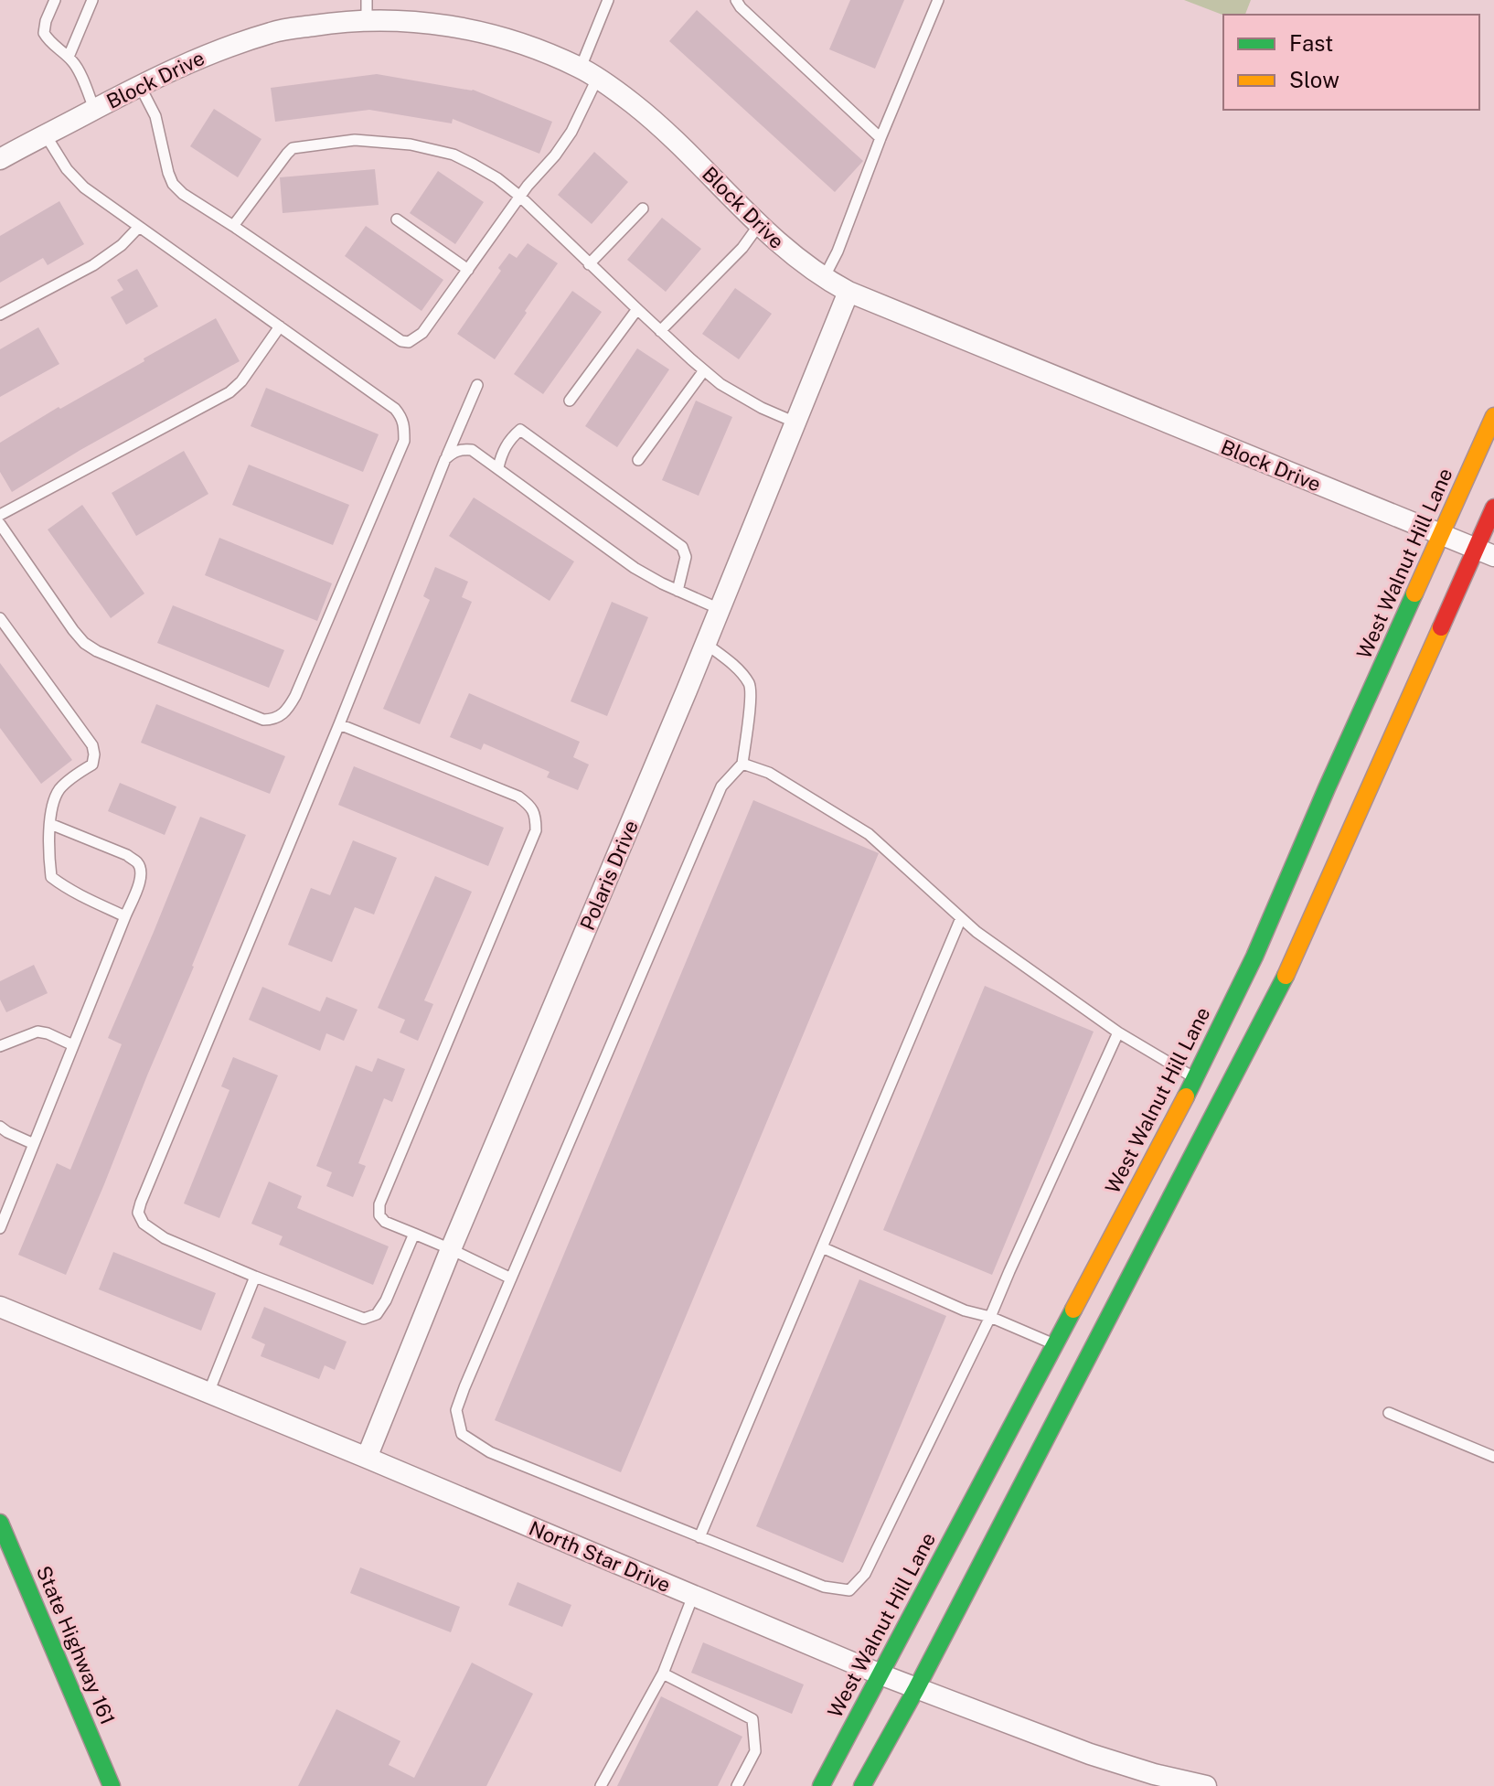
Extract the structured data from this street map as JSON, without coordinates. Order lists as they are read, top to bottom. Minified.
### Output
{"streets":{"main road":["West Walnut Hill Lane","State Highway 161"],"street":["Block Drive","Polaris Drive","North Star Drive"]},"crossings":[["Block Drive","West Walnut Hill Lane"],["Block Drive","Polaris Drive"],["West Walnut Hill Lane","North Star Drive"],["Polaris Drive","North Star Drive"]],"legend":["Fast","Slow"]}
